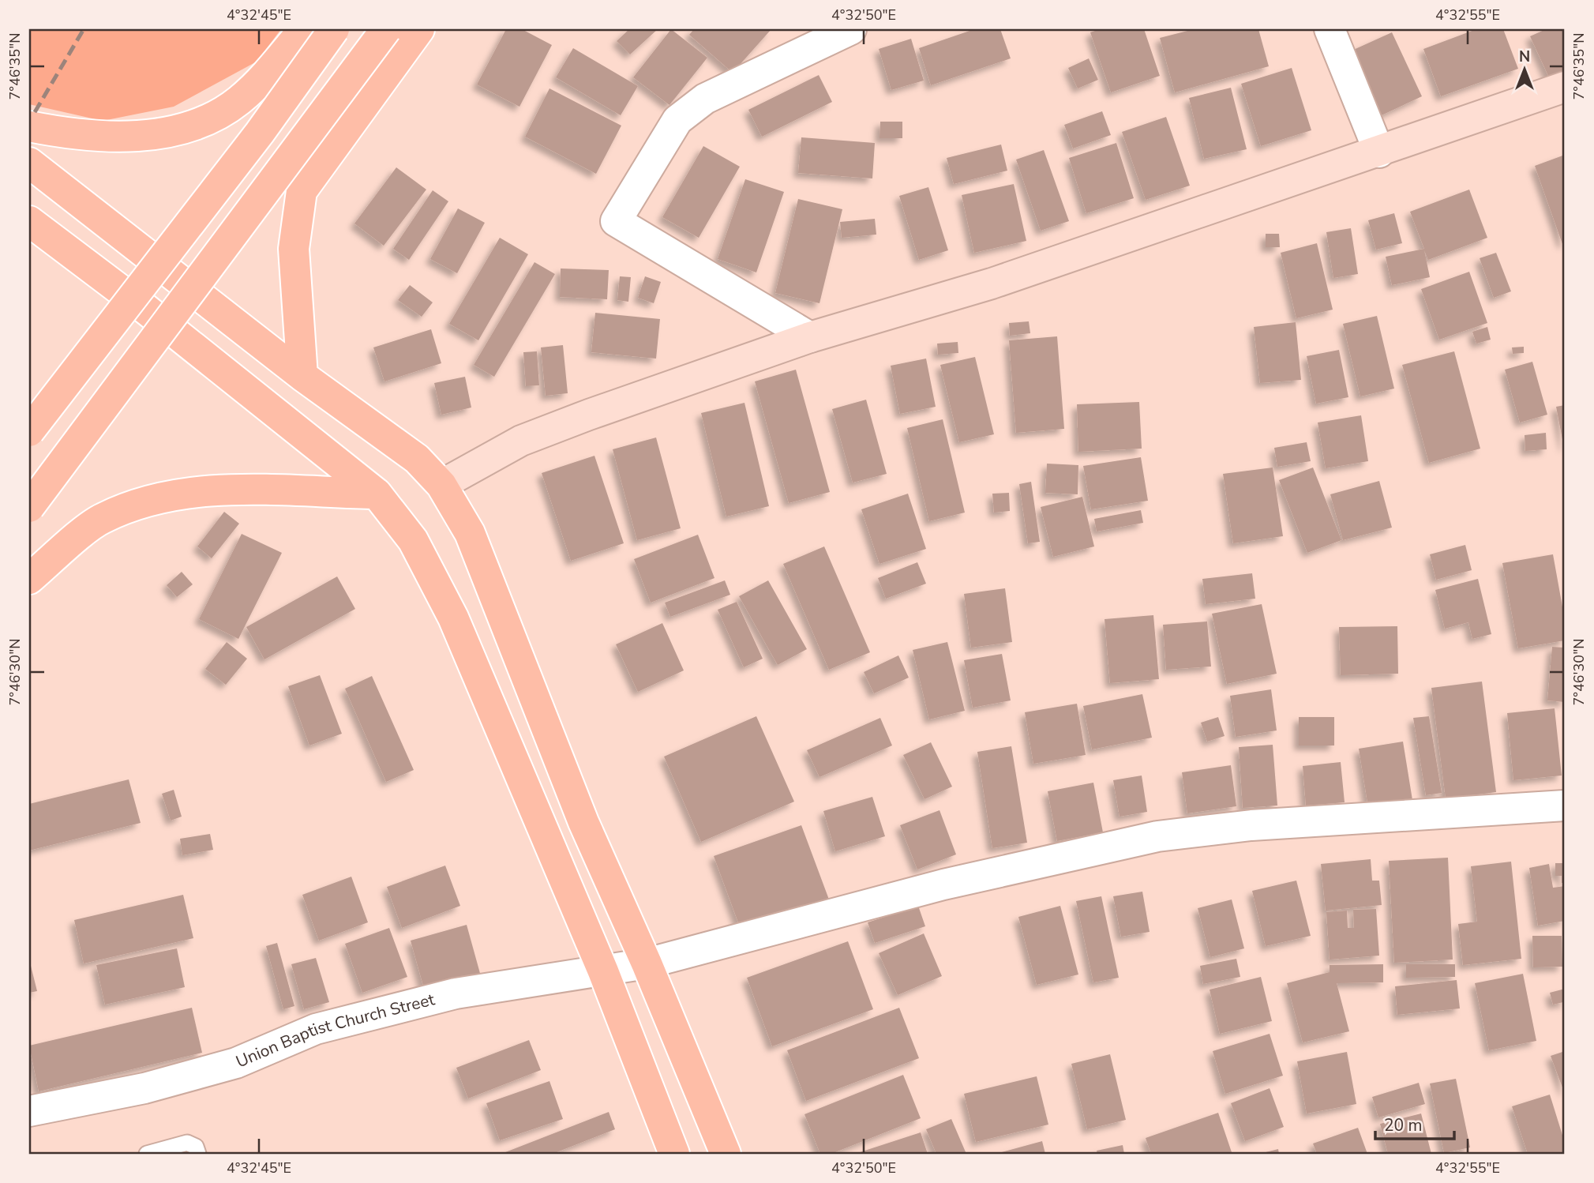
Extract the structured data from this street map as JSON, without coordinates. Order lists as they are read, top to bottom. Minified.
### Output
{"streets":{"street":["Union Baptist Church Street"]},"scale_bar":"20 m","north":"top","coordinates":["4°32'45\"E","4°32'50\"E","4°32'55\"E","7°46'35\"N","7°46'30\"N"]}
